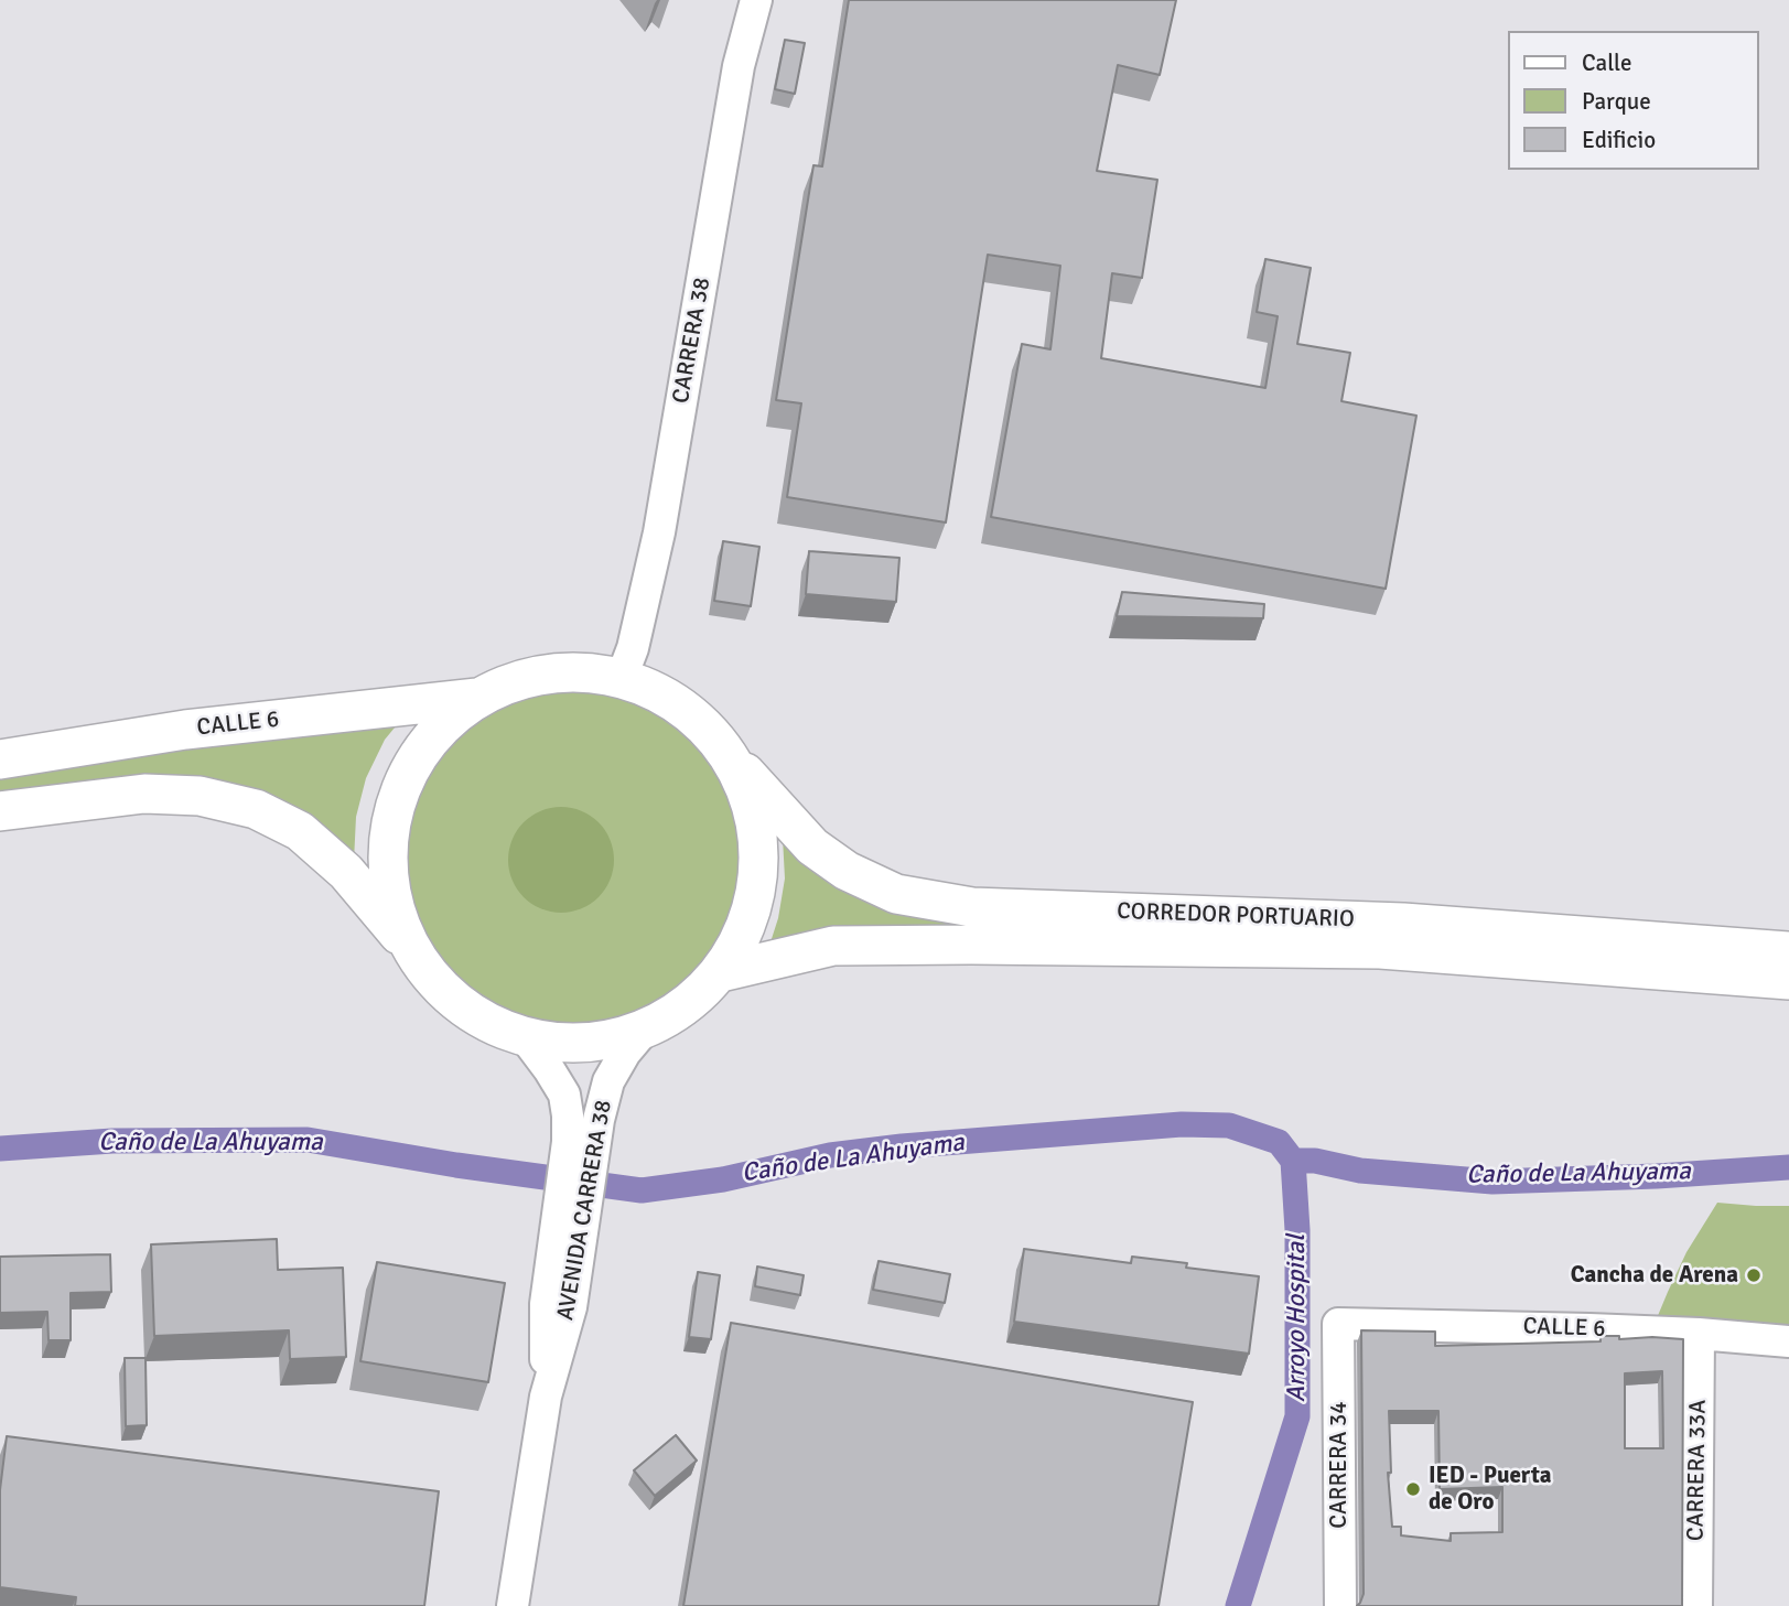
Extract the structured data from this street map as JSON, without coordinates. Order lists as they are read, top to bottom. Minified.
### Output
{"streets":{"main road":["CALLE 6","CORREDOR PORTUARIO"],"street":["CARRERA 38","AVENIDA CARRERA 38","CARRERA 34","CARRERA 33A"]},"crossings":[["CALLE 6","CARRERA 34"],["CALLE 6","CARRERA 33A"]],"water":["Caño de La Ahuyama","Arroyo Hospital"],"places":["Cancha de Arena","IED - Puerta de Oro"],"legend":["Calle","Parque","Edificio"]}
